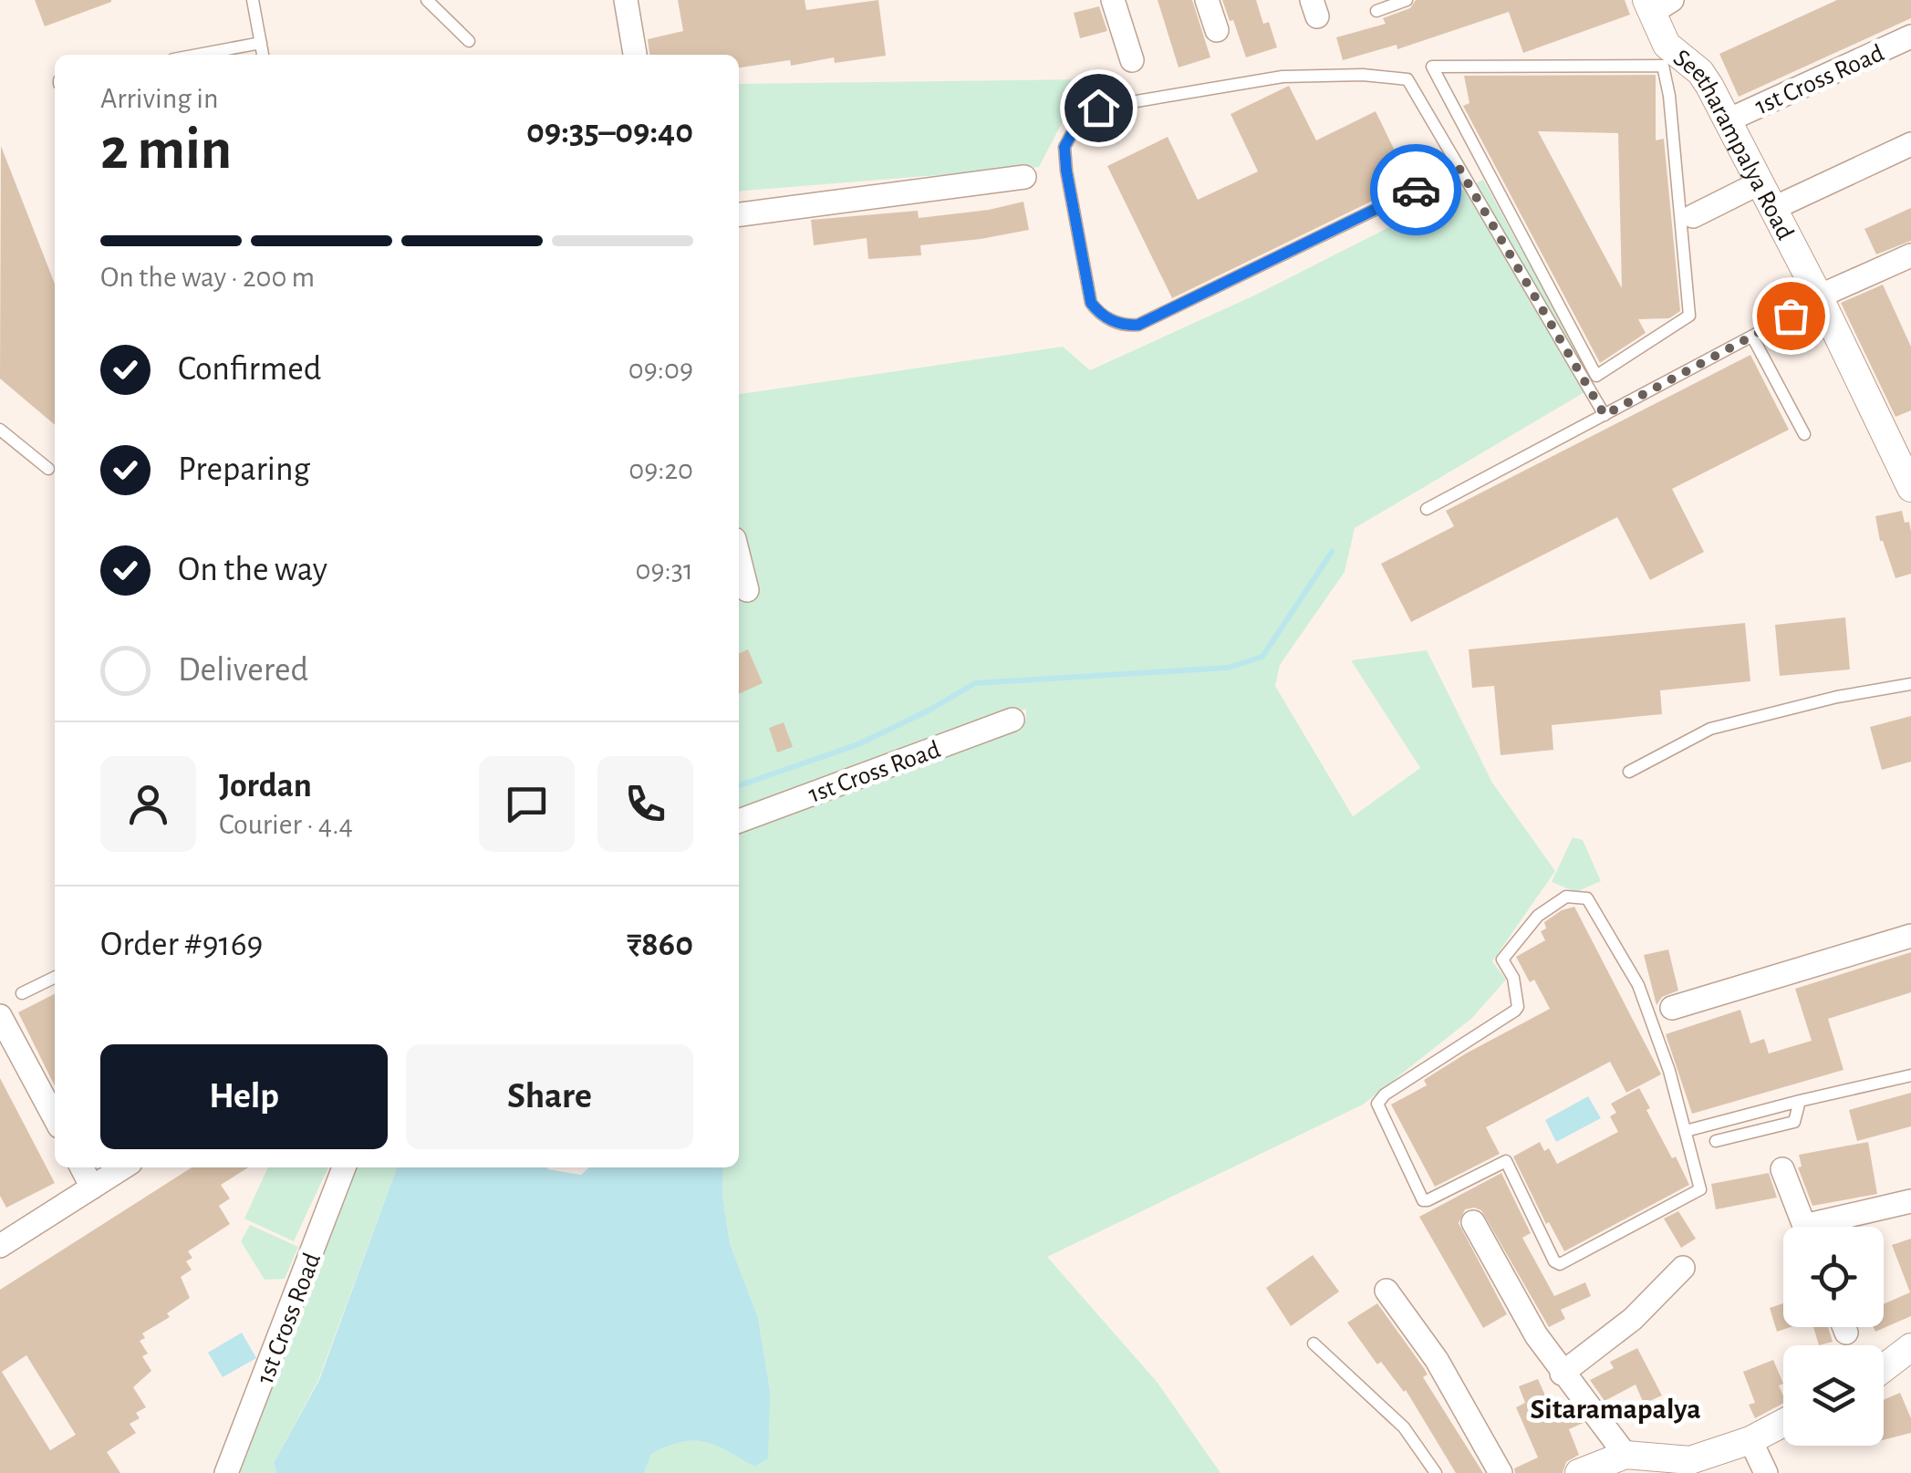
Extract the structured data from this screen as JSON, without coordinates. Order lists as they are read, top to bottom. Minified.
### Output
{"streets":{"street":["1st Cross Road","Seetharampalya Road"]},"crossings":[["1st Cross Road","Seetharampalya Road"]],"districts":["Sitaramapalya"],"page":{"heading":["2 min","Arriving in","09:35–09:40"],"panel":["Jordan","Courier · 4.4","Order #9169","₹860"],"bar":"On the way · 200 m","list":[["Confirmed","09:09"],["Preparing","09:20"],["On the way","09:31"],"Delivered"],"buttons":["Help","Share"]}}
